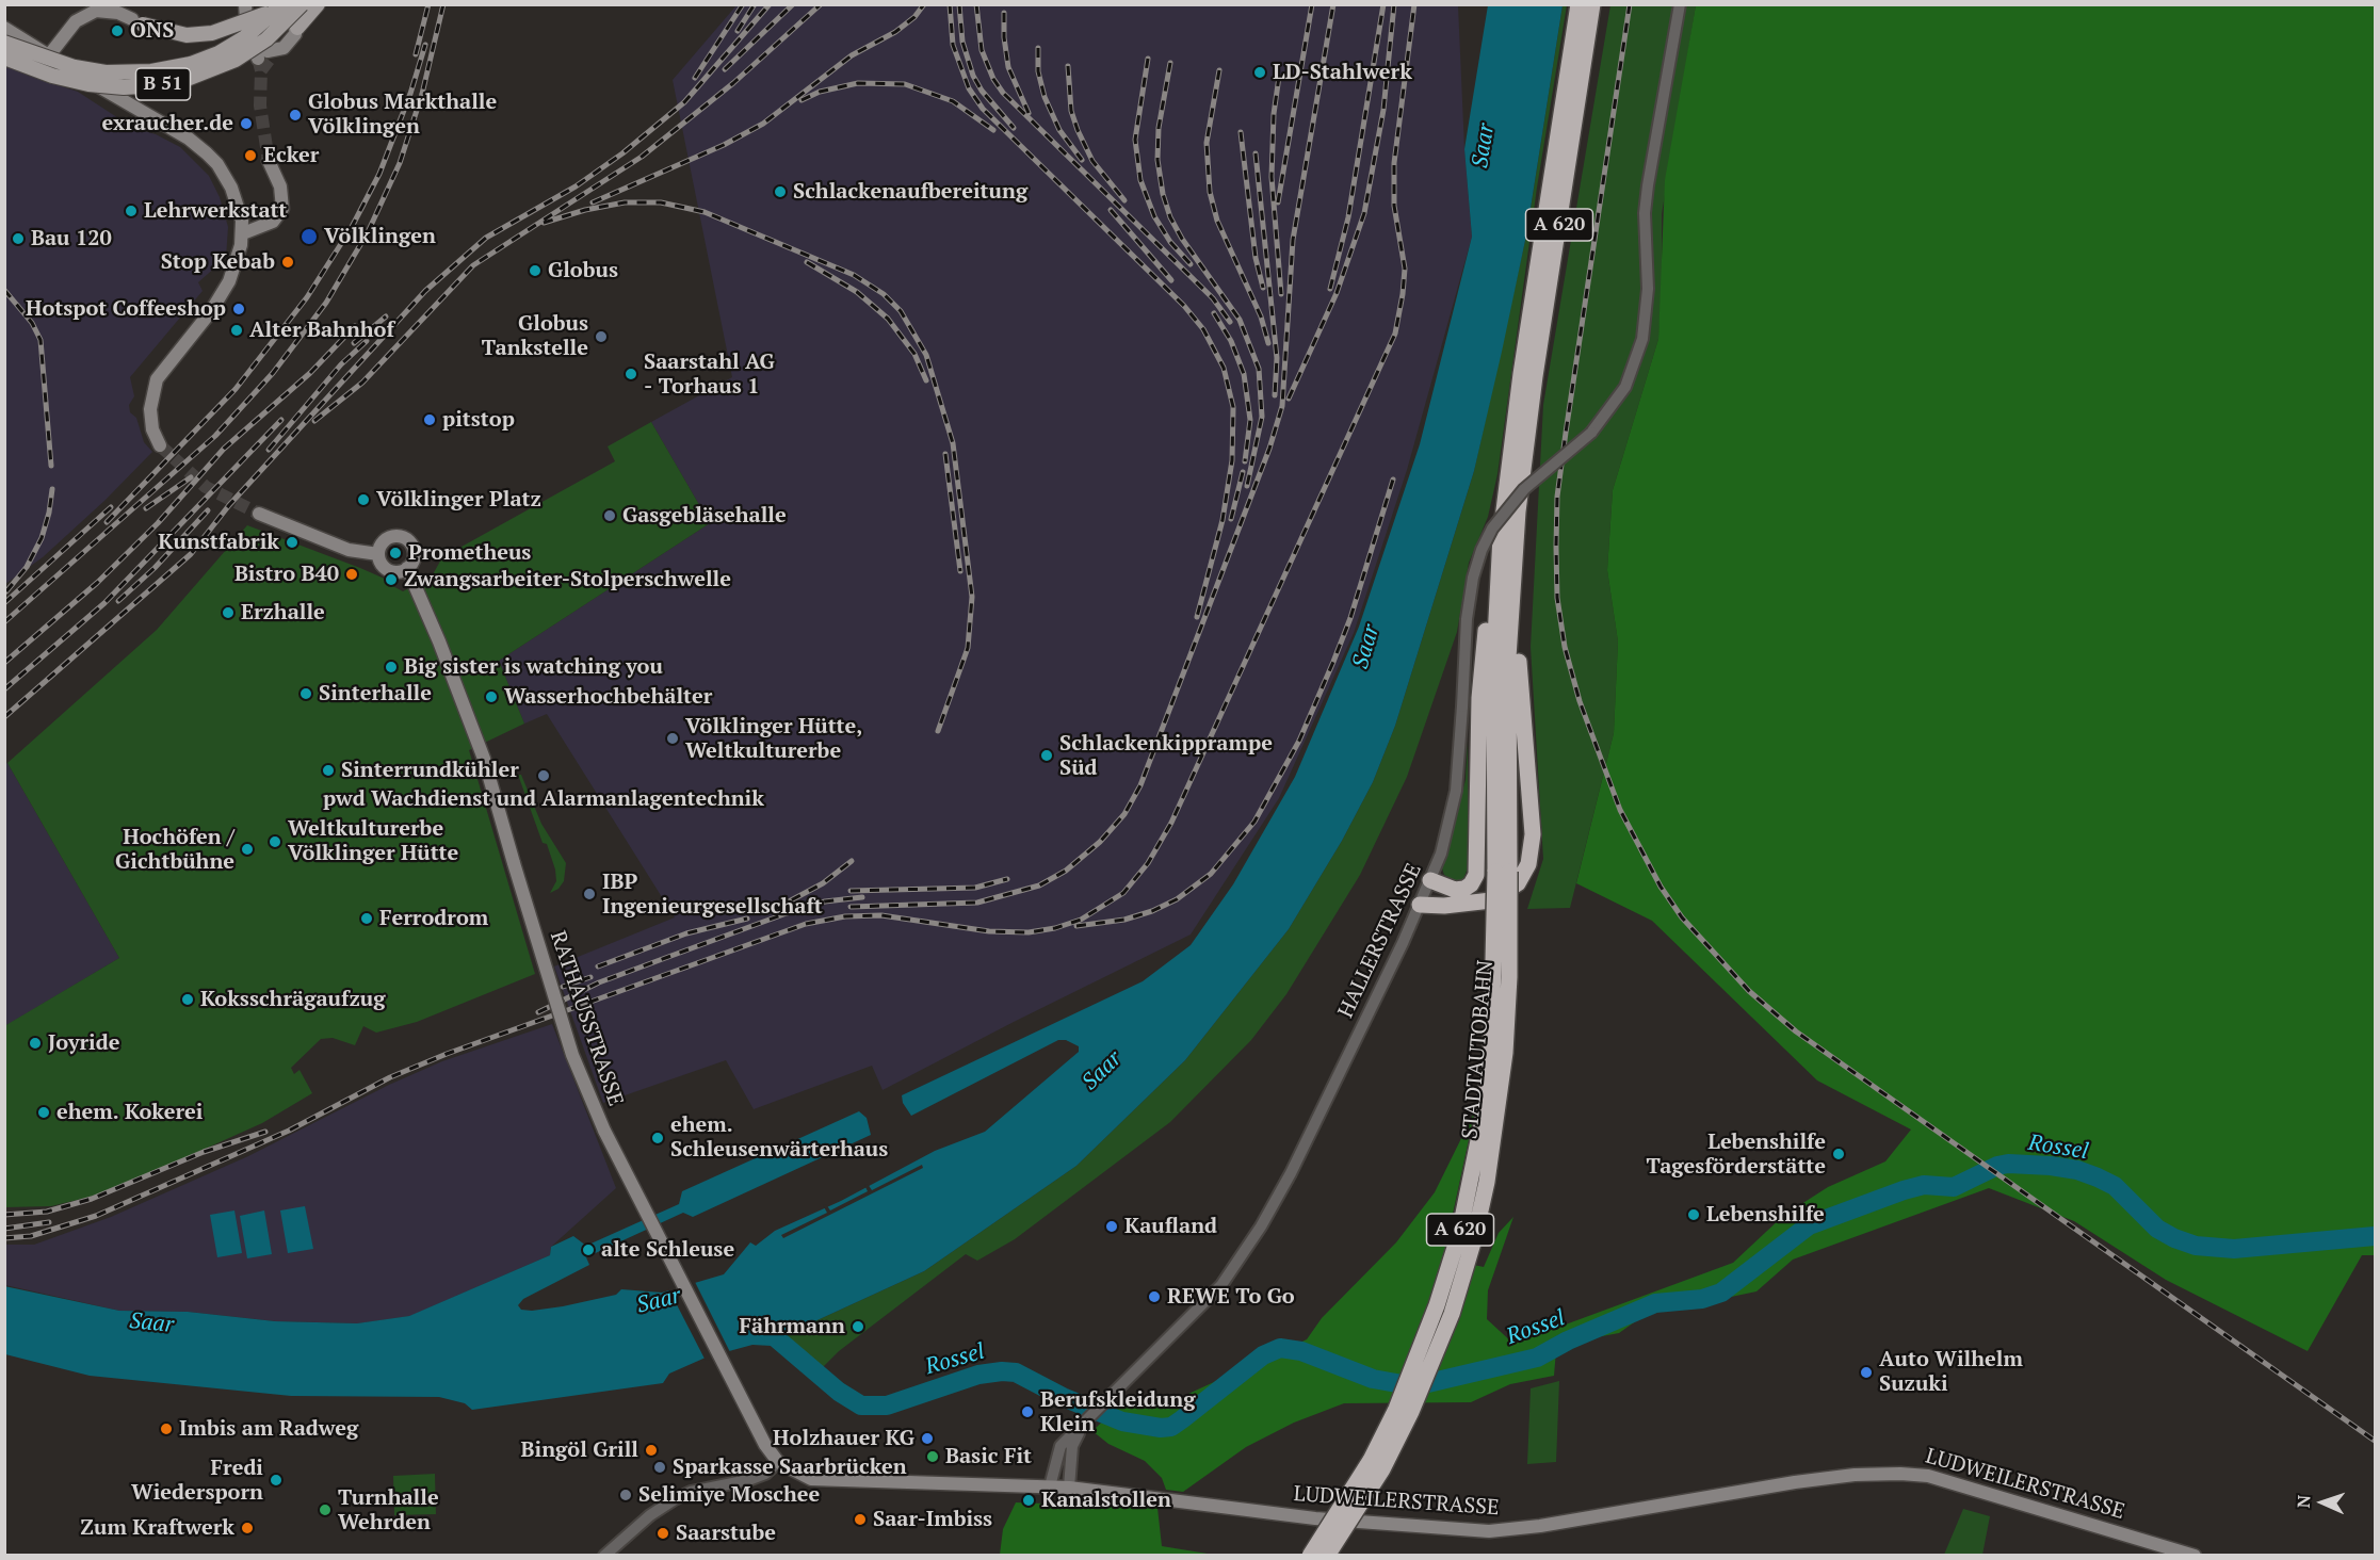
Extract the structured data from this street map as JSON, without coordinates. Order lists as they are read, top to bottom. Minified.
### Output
{"streets":{"highway":["A 620","STADTAUTOBAHN"],"main road":["B 51","RATHAUSSTRASSE","LUDWEILERSTRASSE"],"street":["HALLERSTRASSE"]},"crossings":[["A 620","HALLERSTRASSE"],["A 620","STADTAUTOBAHN"],["HALLERSTRASSE","LUDWEILERSTRASSE"],["RATHAUSSTRASSE","LUDWEILERSTRASSE"]],"water":["Saar","Rossel"],"places":["ONS","LD-Stahlwerk","Globus Markthalle Völklingen","exraucher.de","Ecker","Schlackenaufbereitung","Lehrwerkstatt","Völklingen","Bau 120","Stop Kebab","Globus","Hotspot Coffeeshop","Alter Bahnhof","Globus Tankstelle","Saarstahl AG - Torhaus 1","pitstop","Völklinger Platz","Gasgebläsehalle","Kunstfabrik","Prometheus","Bistro B40","Zwangsarbeiter-Stolperschwelle","Erzhalle","Big sister is watching you","Sinterhalle","Wasserhochbehälter","Völklinger Hütte, Weltkulturerbe","Schlackenkipprampe Süd","Sinterrundkühler","pwd Wachdienst und Alarmanlagentechnik","Weltkulturerbe Völklinger Hütte","Hochöfen / Gichtbühne","IBP Ingenieurgesellschaft","Ferrodrom","Koksschrägaufzug","Joyride","ehem. Kokerei","ehem. Schleusenwärterhaus","Lebenshilfe Tagesförderstätte","Lebenshilfe","Kaufland","alte Schleuse","REWE To Go","Fährmann","Auto Wilhelm Suzuki","Berufskleidung Klein","Imbis am Radweg","Holzhauer KG","Bingöl Grill","Basic Fit","Sparkasse Saarbrücken","Fredi Wiedersporn","Selimiye Moschee","Kanalstollen","Turnhalle Wehrden","Saar-Imbiss","Zum Kraftwerk","Saarstube"],"north":"left"}
